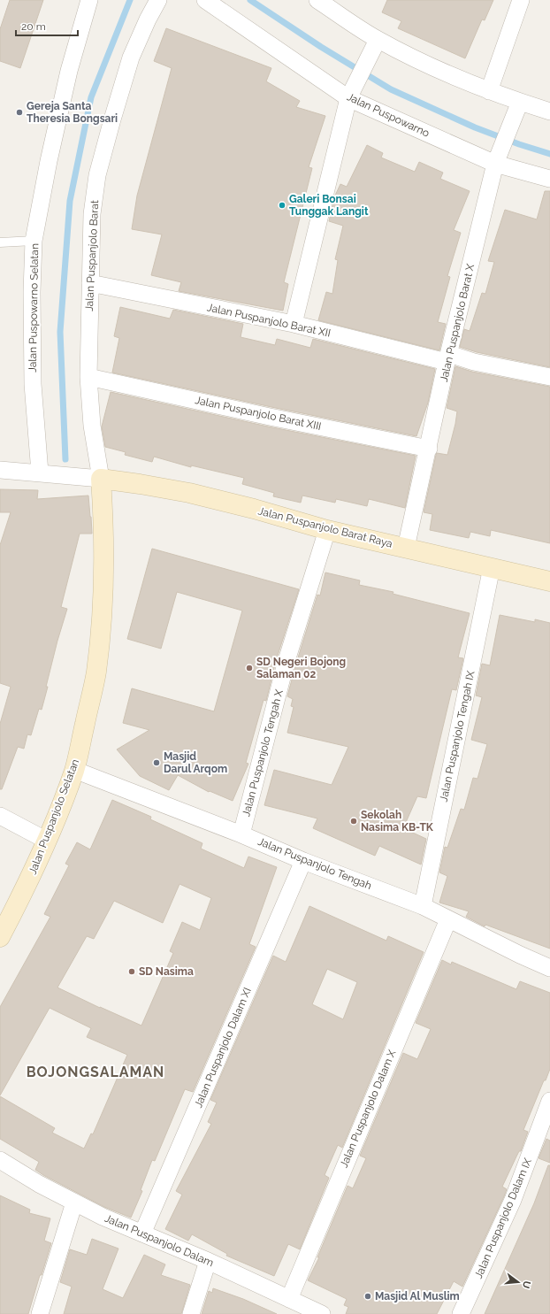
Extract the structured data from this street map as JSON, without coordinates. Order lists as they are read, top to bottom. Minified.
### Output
{"streets":{"street":["Jalan Puspowarno","Jalan Puspanjolo Barat","Jalan Puspowarno Selatan","Jalan Puspanjolo Barat XII","Jalan Puspanjolo Barat X","Jalan Puspanjolo Barat XIII","Jalan Puspanjolo Barat Raya","Jalan Puspanjolo Tengah IX","Jalan Puspanjolo Tengah X","Jalan Puspanjolo Selatan","Jalan Puspanjolo Tengah","Jalan Puspanjolo Dalam XI","Jalan Puspanjolo Dalam X","Jalan Puspanjolo Dalam IX","Jalan Puspanjolo Dalam"]},"crossings":[["Jalan Puspowarno","Jalan Puspanjolo Barat X"],["Jalan Puspanjolo Barat","Jalan Puspanjolo Barat XII"],["Jalan Puspanjolo Barat","Jalan Puspanjolo Barat XIII"],["Jalan Puspanjolo Barat","Jalan Puspanjolo Barat Raya"],["Jalan Puspanjolo Barat","Jalan Puspanjolo Selatan"],["Jalan Puspanjolo Barat XII","Jalan Puspanjolo Barat X"],["Jalan Puspanjolo Barat X","Jalan Puspanjolo Barat XIII"],["Jalan Puspanjolo Barat X","Jalan Puspanjolo Barat Raya"],["Jalan Puspanjolo Barat Raya","Jalan Puspanjolo Tengah IX"],["Jalan Puspanjolo Barat Raya","Jalan Puspanjolo Tengah X"],["Jalan Puspanjolo Barat Raya","Jalan Puspanjolo Selatan"],["Jalan Puspanjolo Tengah IX","Jalan Puspanjolo Tengah"],["Jalan Puspanjolo Tengah X","Jalan Puspanjolo Tengah"],["Jalan Puspanjolo Selatan","Jalan Puspanjolo Tengah"],["Jalan Puspanjolo Tengah","Jalan Puspanjolo Dalam XI"],["Jalan Puspanjolo Tengah","Jalan Puspanjolo Dalam X"],["Jalan Puspanjolo Dalam XI","Jalan Puspanjolo Dalam"],["Jalan Puspanjolo Dalam X","Jalan Puspanjolo Dalam"]],"districts":["BOJONGSALAMAN"],"places":["Gereja Santa Theresia Bongsari","Galeri Bonsai Tunggak Langit","SD Negeri Bojong Salaman 02","Masjid Darul Arqom","Sekolah Nasima KB-TK","SD Nasima","Masjid Al Muslim"],"scale_bar":"20 m","north":"right"}
